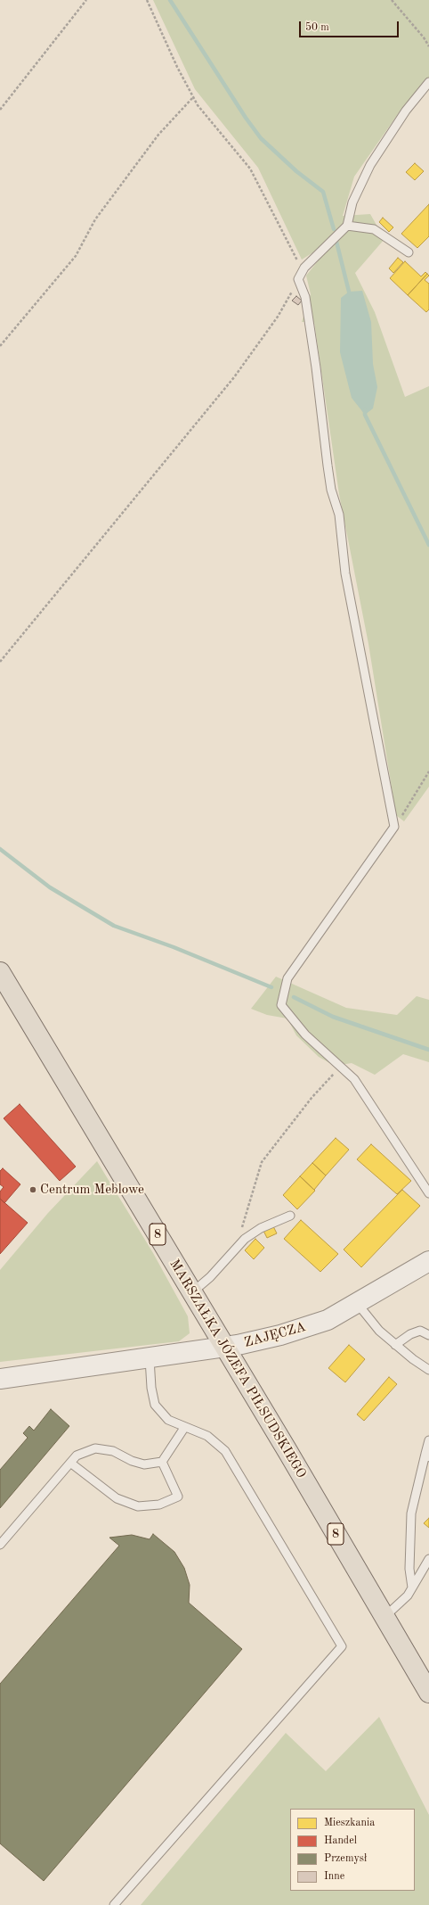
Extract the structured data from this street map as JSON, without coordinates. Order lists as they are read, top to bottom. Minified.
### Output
{"streets":{"highway":["8","MARSZAŁKA JÓZEFA PIŁSUDSKIEGO"],"street":["ZAJĘCZA"]},"crossings":[["ZAJĘCZA","MARSZAŁKA JÓZEFA PIŁSUDSKIEGO"]],"places":["Centrum Meblowe"],"legend":["Mieszkania","Handel","Przemysł","Inne"],"scale_bar":"50 m"}
